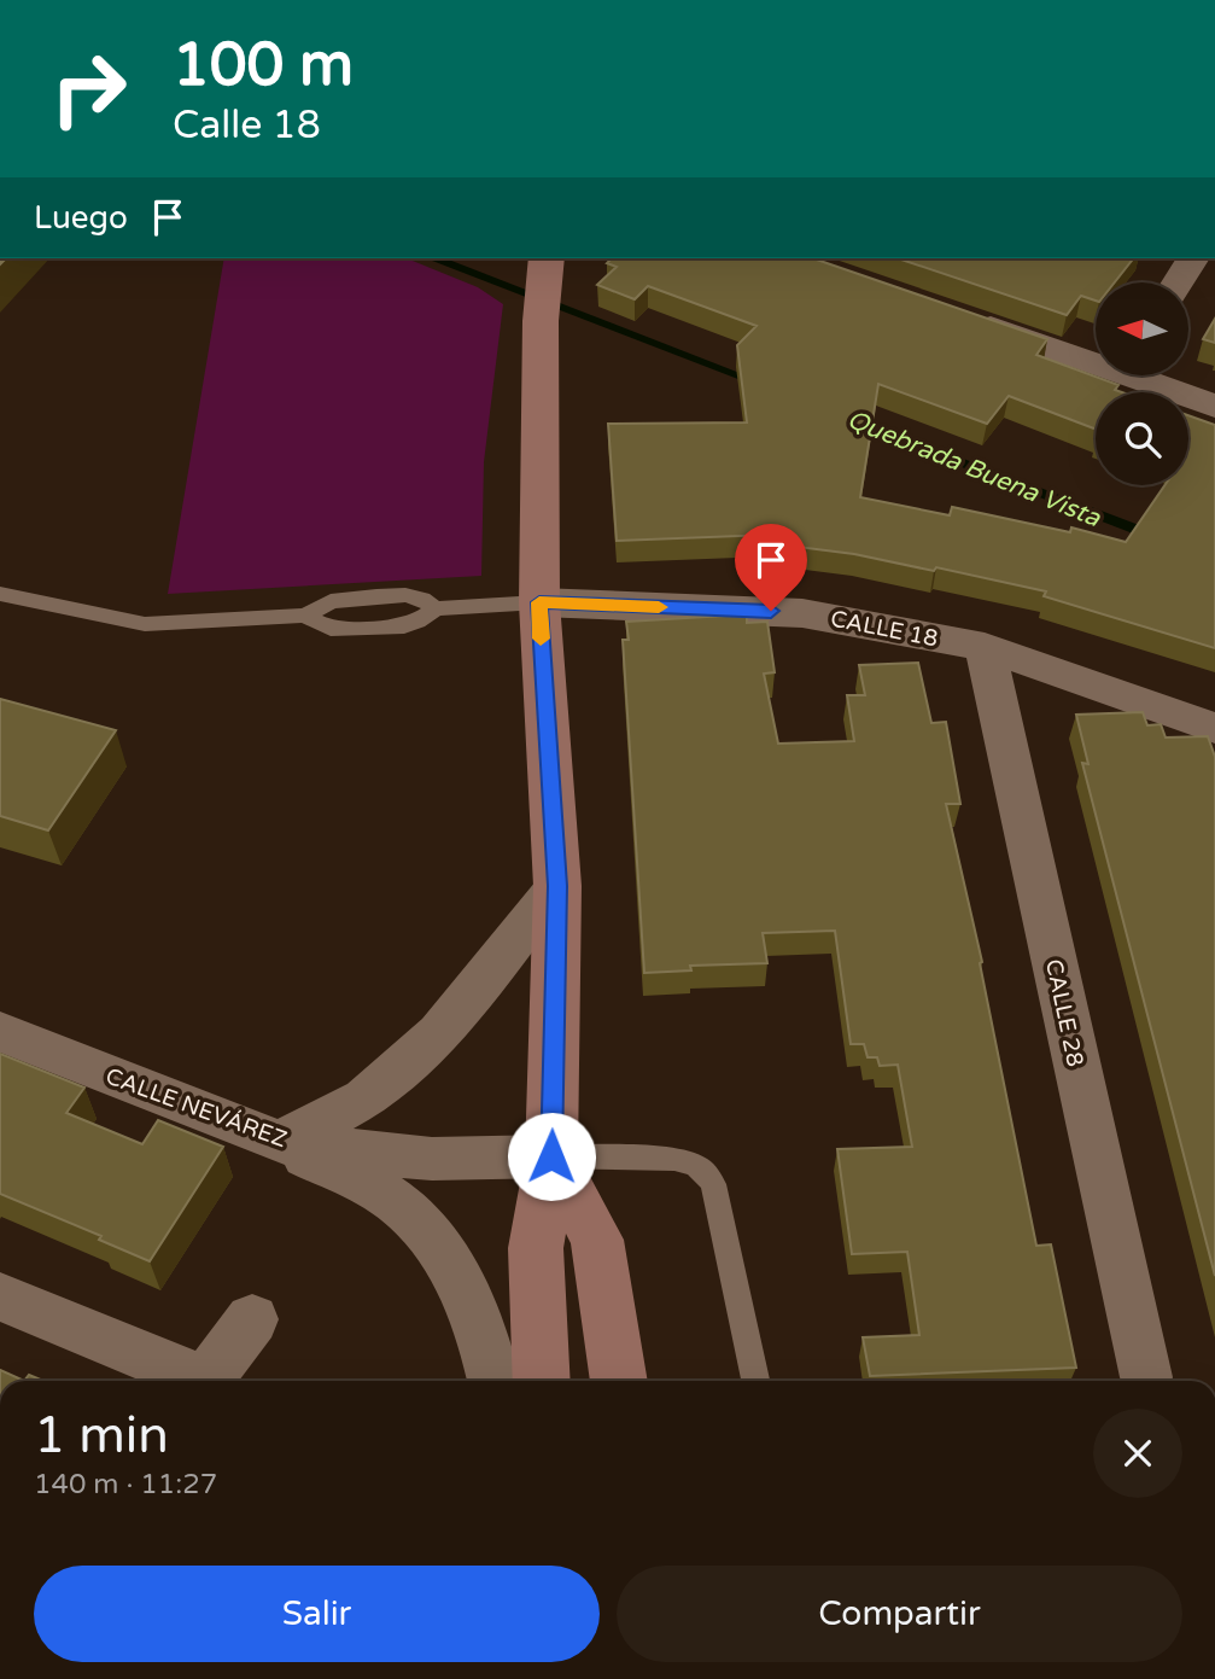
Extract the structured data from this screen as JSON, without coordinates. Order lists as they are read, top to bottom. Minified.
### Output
{"streets":{"street":["CALLE 18","CALLE 28","CALLE NEVÁREZ"]},"crossings":[["CALLE 18","CALLE 28"]],"water":["Quebrada Buena Vista"],"north":"left","page":{"turn":["100 m","Calle 18"],"then":"Luego","heading":["1 min","140 m · 11:27"],"buttons":["Salir","Compartir"]}}
